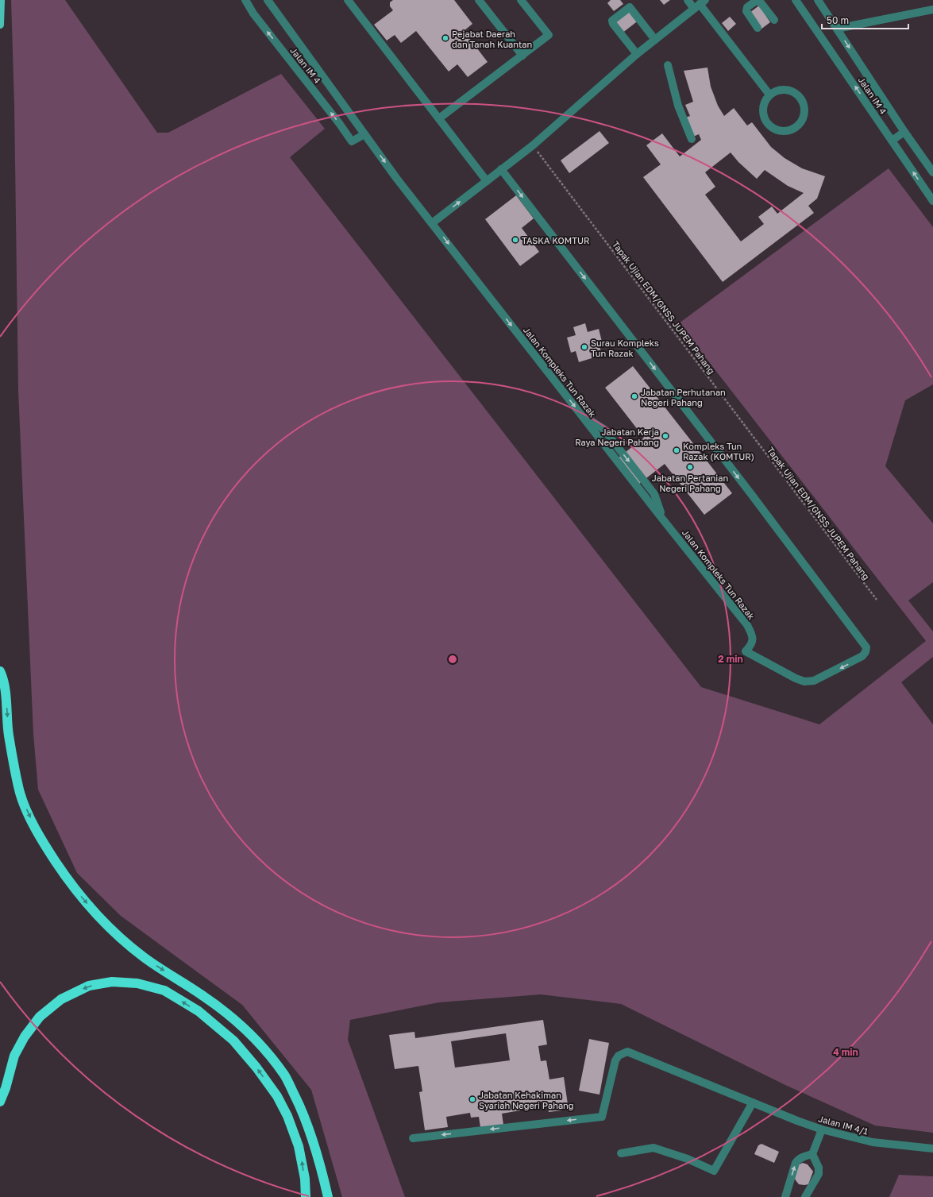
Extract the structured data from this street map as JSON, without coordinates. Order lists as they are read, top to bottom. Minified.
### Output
{"streets":{"street":["Jalan IM 4","Jalan Kompleks Tun Razak","Jalan IM 4/1"],"path":["Tapak Ujian EDM/GNSS JUPEM Pahang"]},"crossings":[["Jalan IM 4","Jalan Kompleks Tun Razak"]],"one_way":["Jalan IM 4/1"],"places":["Pejabat Daerah dan Tanah Kuantan","TASKA KOMTUR","Surau Kompleks Tun Razak","Jabatan Perhutanan Negeri Pahang","Jabatan Kerja Raya Negeri Pahang","Kompleks Tun Razak (KOMTUR)","Jabatan Pertanian Negeri Pahang","Jabatan Kehakiman Syariah Negeri Pahang"],"scale_bar":"50 m","rings":["2 min","4 min"]}
